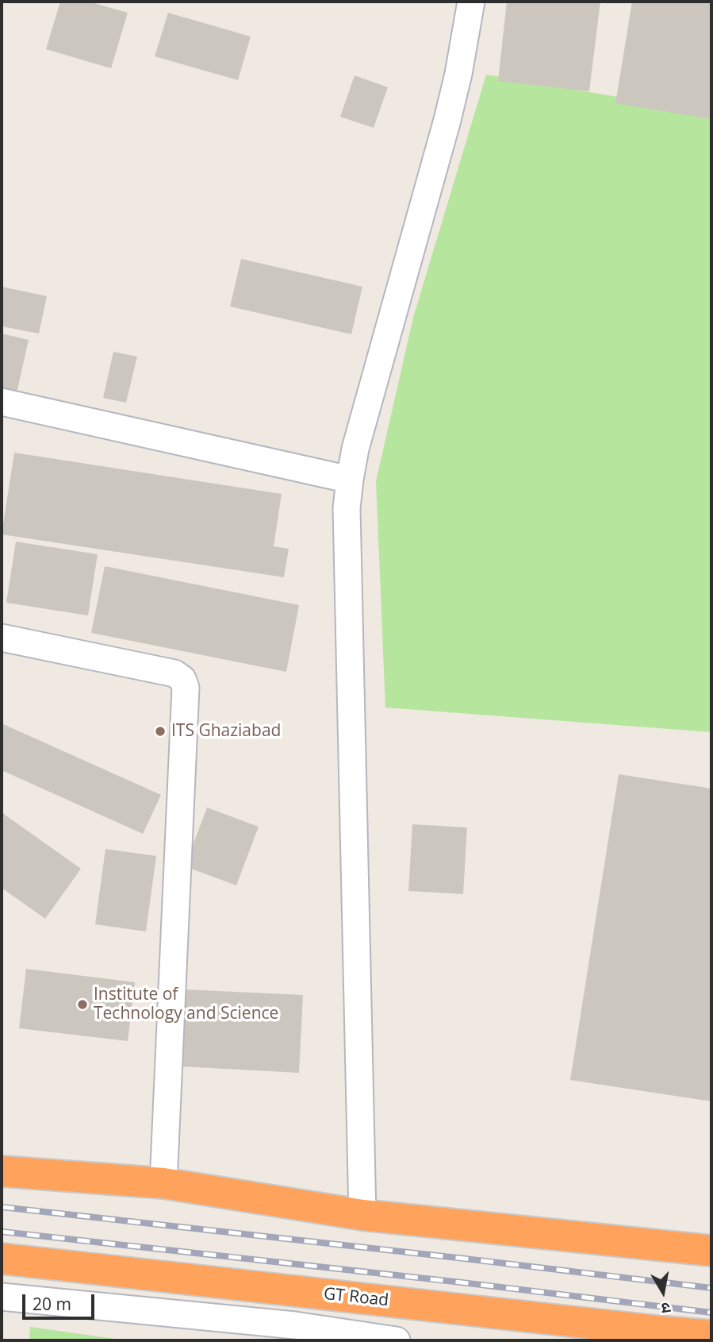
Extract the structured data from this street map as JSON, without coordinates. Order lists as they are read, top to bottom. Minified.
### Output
{"streets":{"highway":["GT Road"]},"places":["ITS Ghaziabad","Institute of Technology and Science"],"scale_bar":"20 m","north":"bottom"}
